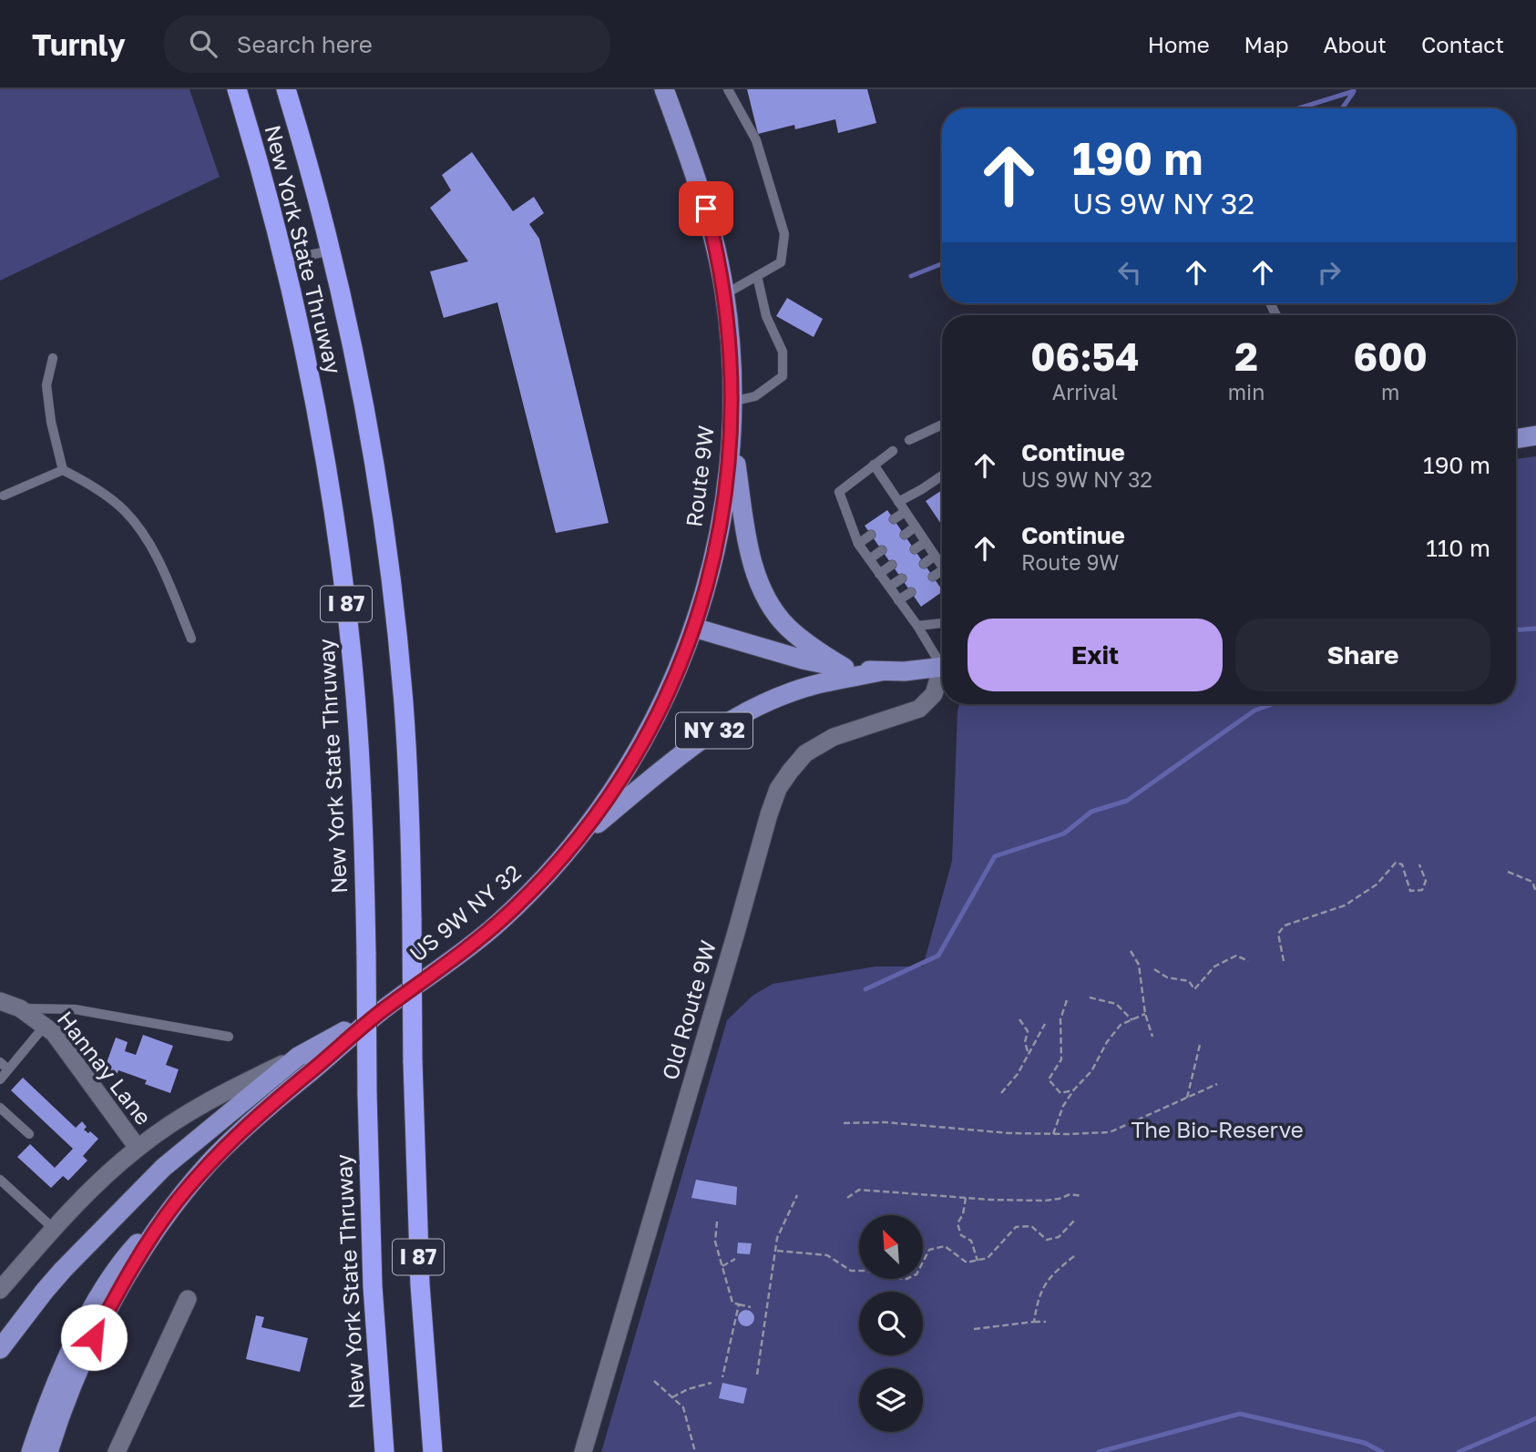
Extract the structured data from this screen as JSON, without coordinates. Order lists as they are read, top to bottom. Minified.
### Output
{"streets":{"highway":["New York State Thruway","I 87"],"main road":["Route 9W","NY 32","US 9W NY 32"],"street":["Old Route 9W","Hannay Lane"]},"crossings":[["Route 9W","NY 32"],["Route 9W","US 9W NY 32"],["NY 32","US 9W NY 32"]],"parks":["The Bio-Reserve"],"north":"top left","page":{"header":"Turnly","search":"Search here","nav":["Home","Map","About","Contact"],"turn":["190 m","US 9W NY 32"],"eta":["06:54","Arrival","2","min","600","m"],"list":[{"name":"Continue","note":"US 9W NY 32","value":"190 m"},{"name":"Continue","note":"Route 9W","value":"110 m"}],"buttons":["Exit","Share"]}}
